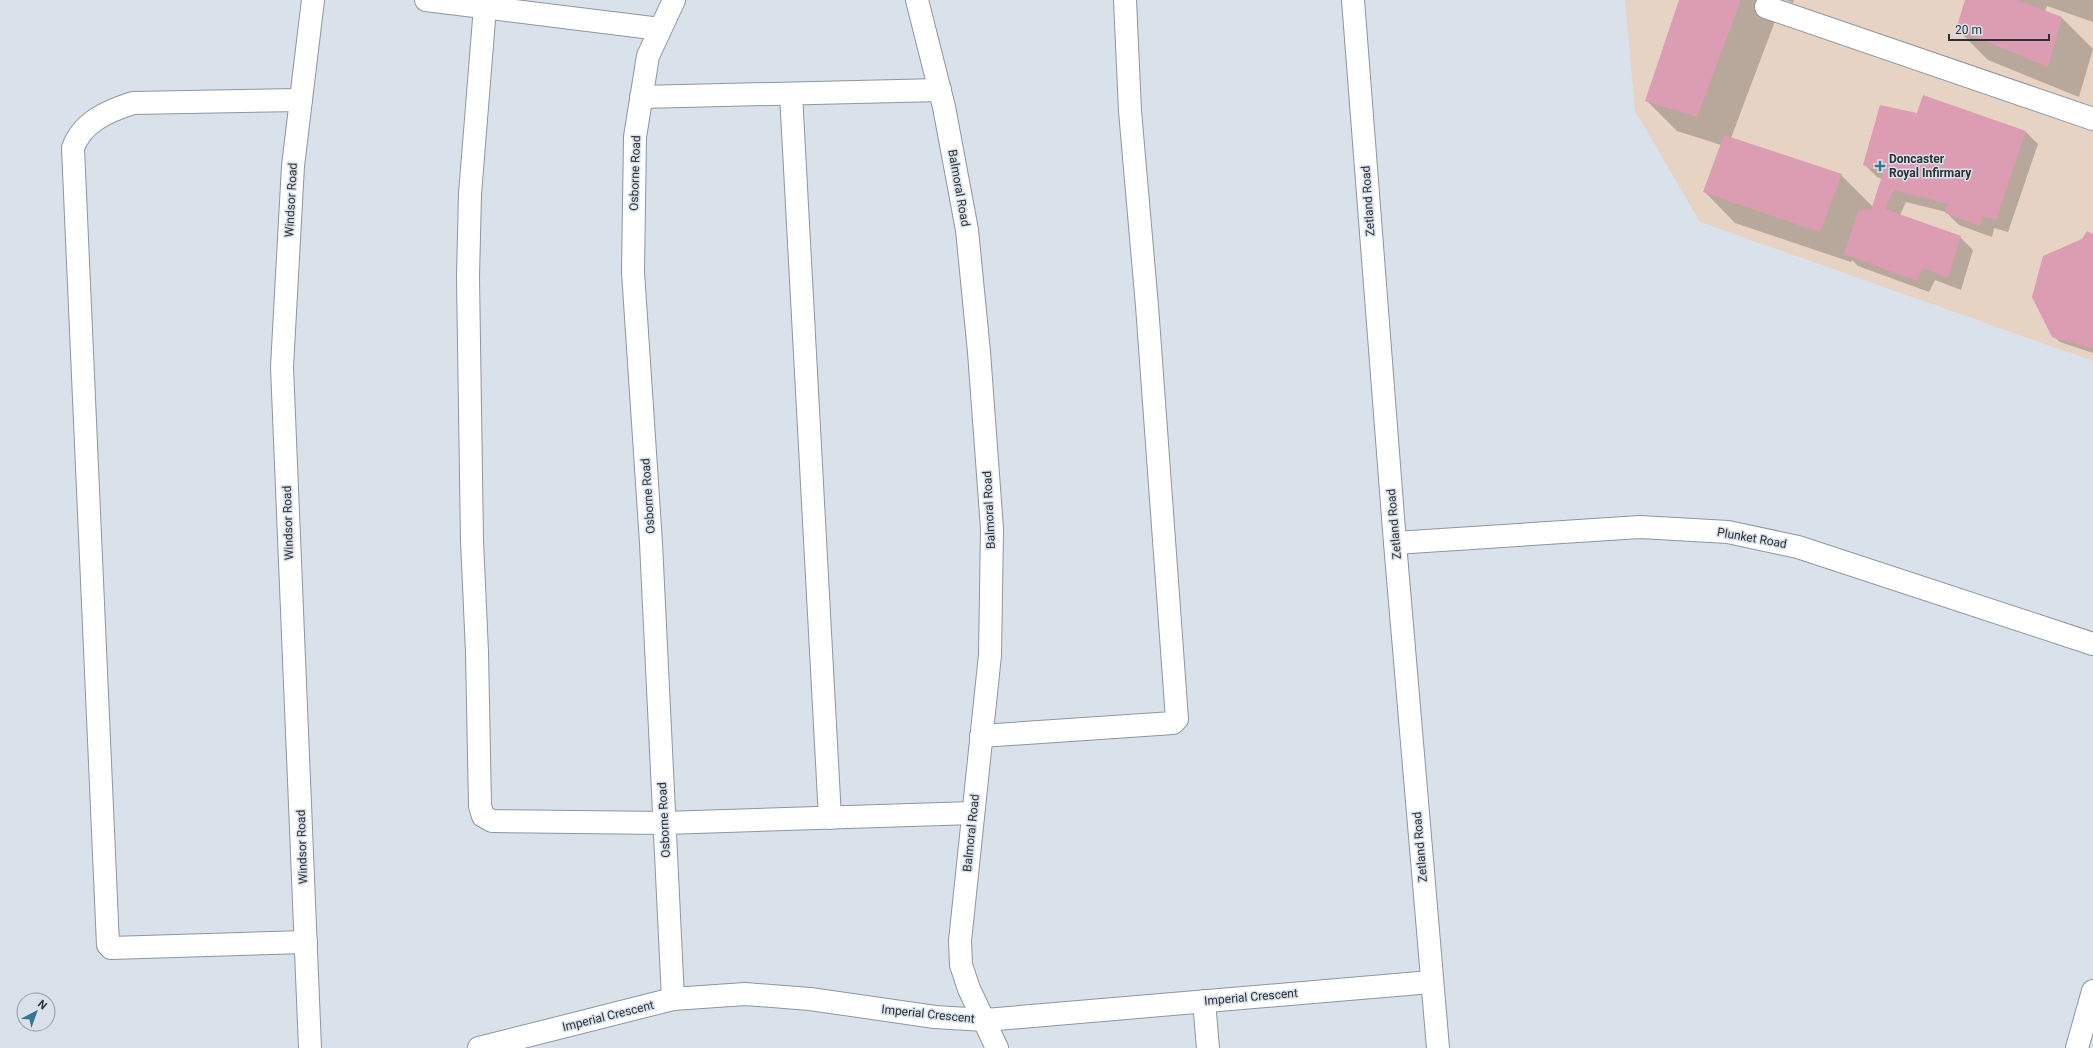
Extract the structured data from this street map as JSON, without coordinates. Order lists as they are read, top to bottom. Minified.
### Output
{"streets":{"street":["Osborne Road","Balmoral Road","Windsor Road","Zetland Road","Plunket Road","Imperial Crescent"]},"crossings":[["Osborne Road","Imperial Crescent"],["Balmoral Road","Imperial Crescent"],["Zetland Road","Plunket Road"],["Zetland Road","Imperial Crescent"]],"places":{"health":["Doncaster Royal Infirmary"]},"scale_bar":"20 m","north":"top right"}
